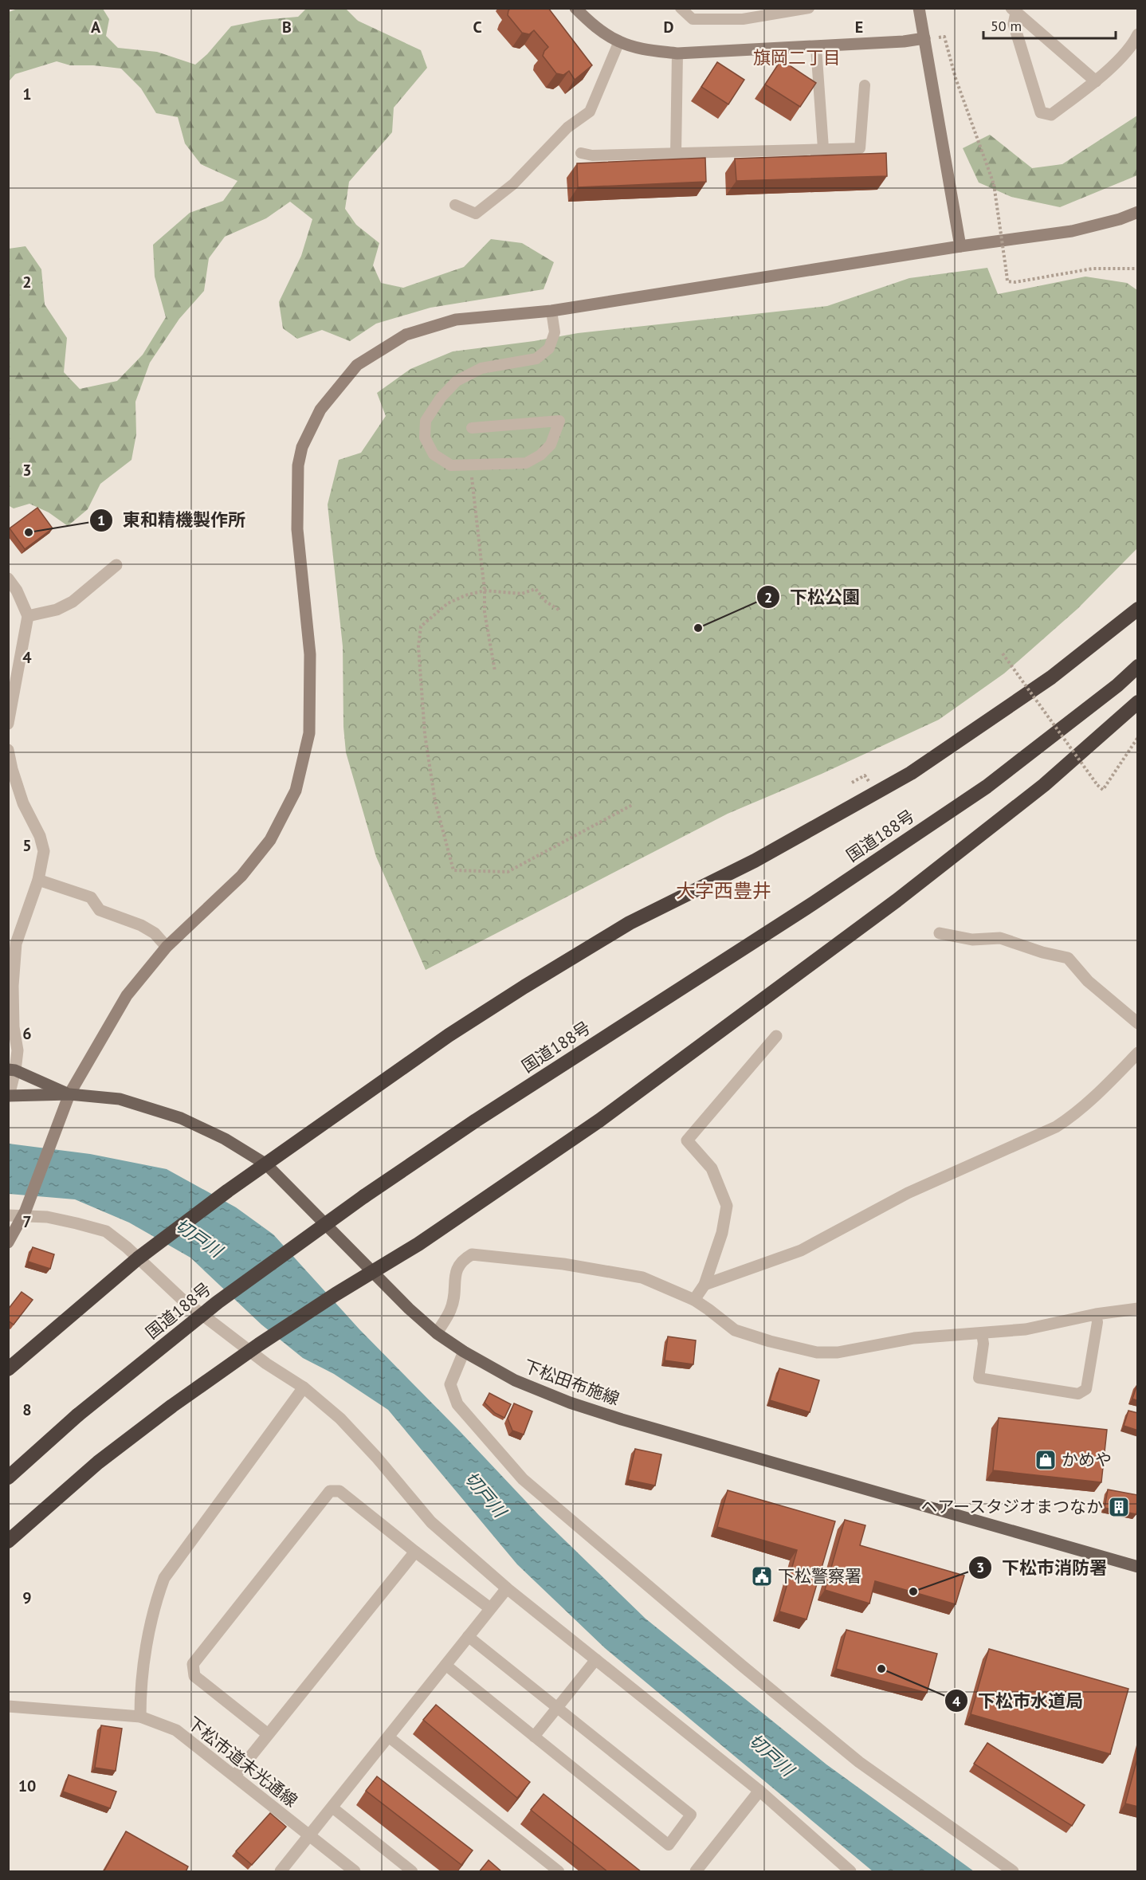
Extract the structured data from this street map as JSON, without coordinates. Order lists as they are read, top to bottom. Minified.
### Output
{"streets":{"highway":["国道188号"],"main road":["下松田布施線"],"street":["下松市道末光通線"]},"districts":["旗岡二丁目","大字西豊井"],"water":["切戸川"],"places":{"other":["東和精機製作所","下松公園","下松市消防署","下松市水道局"],"shop":["かめや"],"building":["ヘアースタジオまつなか"],"public building":["下松警察署"]},"scale_bar":"50 m","grid":{"columns":["A","B","C","D","E"],"rows":["1","2","3","4","5","6","7","8","9","10"]}}
